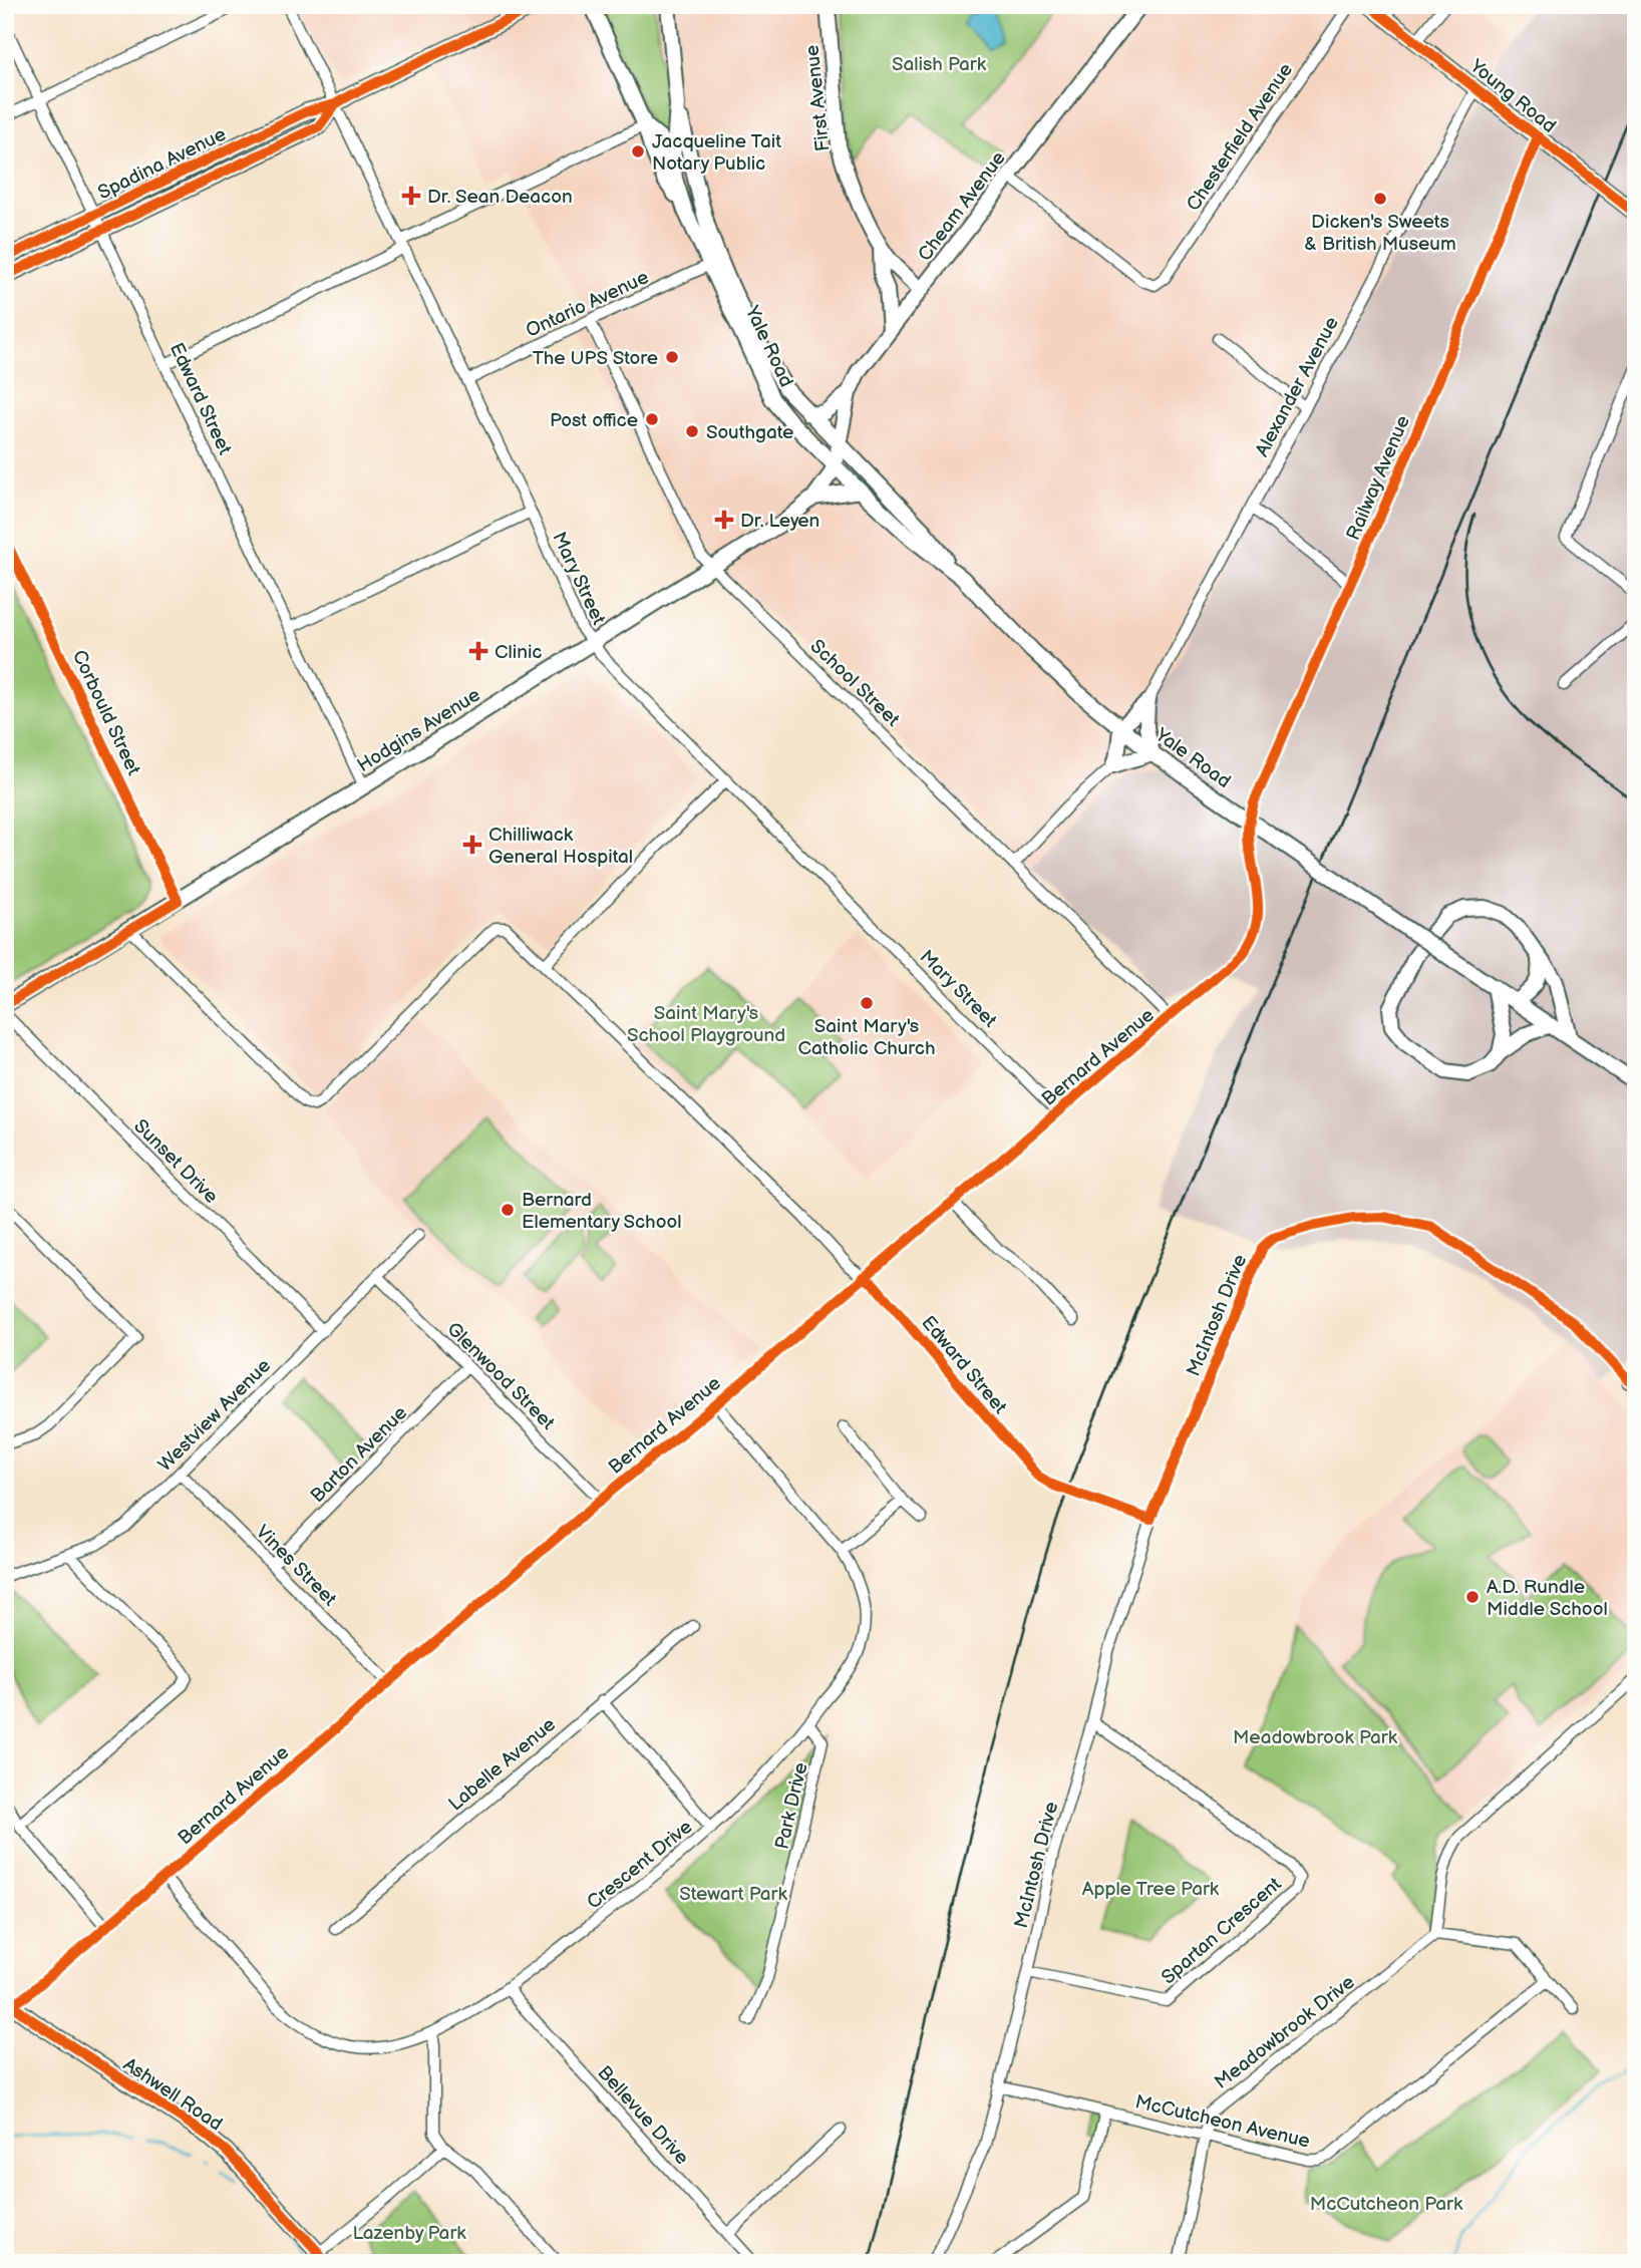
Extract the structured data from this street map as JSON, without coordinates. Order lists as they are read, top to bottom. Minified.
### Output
{"streets":{"main road":["Young Road","First Avenue","Spadina Avenue","Cheam Avenue","Yale Road","Hodgins Avenue","Ashwell Road"],"street":["Chesterfield Avenue","Ontario Avenue","Alexander Avenue","Edward Street","Railway Avenue","Mary Street","School Street","Corbould Street","Bernard Avenue","Sunset Drive","McIntosh Drive","Glenwood Street","Westview Avenue","Barton Avenue","Vines Street","Labelle Avenue","Park Drive","Crescent Drive","Spartan Crescent","Meadowbrook Drive","Bellevue Drive","McCutcheon Avenue"]},"crossings":[["Young Road","Alexander Avenue"],["Young Road","Railway Avenue"],["First Avenue","Cheam Avenue"],["Chesterfield Avenue","Cheam Avenue"],["Spadina Avenue","Edward Street"],["Spadina Avenue","Mary Street"],["Cheam Avenue","Yale Road"],["Cheam Avenue","Hodgins Avenue"],["Ontario Avenue","Yale Road"],["Ontario Avenue","Mary Street"],["Ontario Avenue","School Street"],["Yale Road","Hodgins Avenue"],["Edward Street","Hodgins Avenue"],["Edward Street","Bernard Avenue"],["Railway Avenue","Bernard Avenue"],["Mary Street","Hodgins Avenue"],["Mary Street","Bernard Avenue"],["School Street","Hodgins Avenue"],["School Street","Bernard Avenue"],["Corbould Street","Hodgins Avenue"],["Bernard Avenue","Glenwood Street"],["Bernard Avenue","Vines Street"],["Bernard Avenue","Crescent Drive"],["Bernard Avenue","Ashwell Road"],["Sunset Drive","Westview Avenue"],["McIntosh Drive","Spartan Crescent"],["McIntosh Drive","McCutcheon Avenue"],["Glenwood Street","Westview Avenue"],["Glenwood Street","Barton Avenue"],["Westview Avenue","Vines Street"],["Barton Avenue","Vines Street"],["Park Drive","Crescent Drive"],["Crescent Drive","Bellevue Drive"],["Meadowbrook Drive","McCutcheon Avenue"]],"parks":["Salish Park","Saint Mary's School Playground","Meadowbrook Park","Apple Tree Park","Stewart Park","McCutcheon Park","Lazenby Park"],"places":{"other":["Jacqueline Tait Notary Public","Dicken's Sweets & British Museum","The UPS Store","Post office","Southgate","Saint Mary's Catholic Church","Bernard Elementary School","A.D. Rundle Middle School"],"health":["Dr. Sean Deacon","Dr. Leyen","Clinic","Chilliwack General Hospital"]}}
